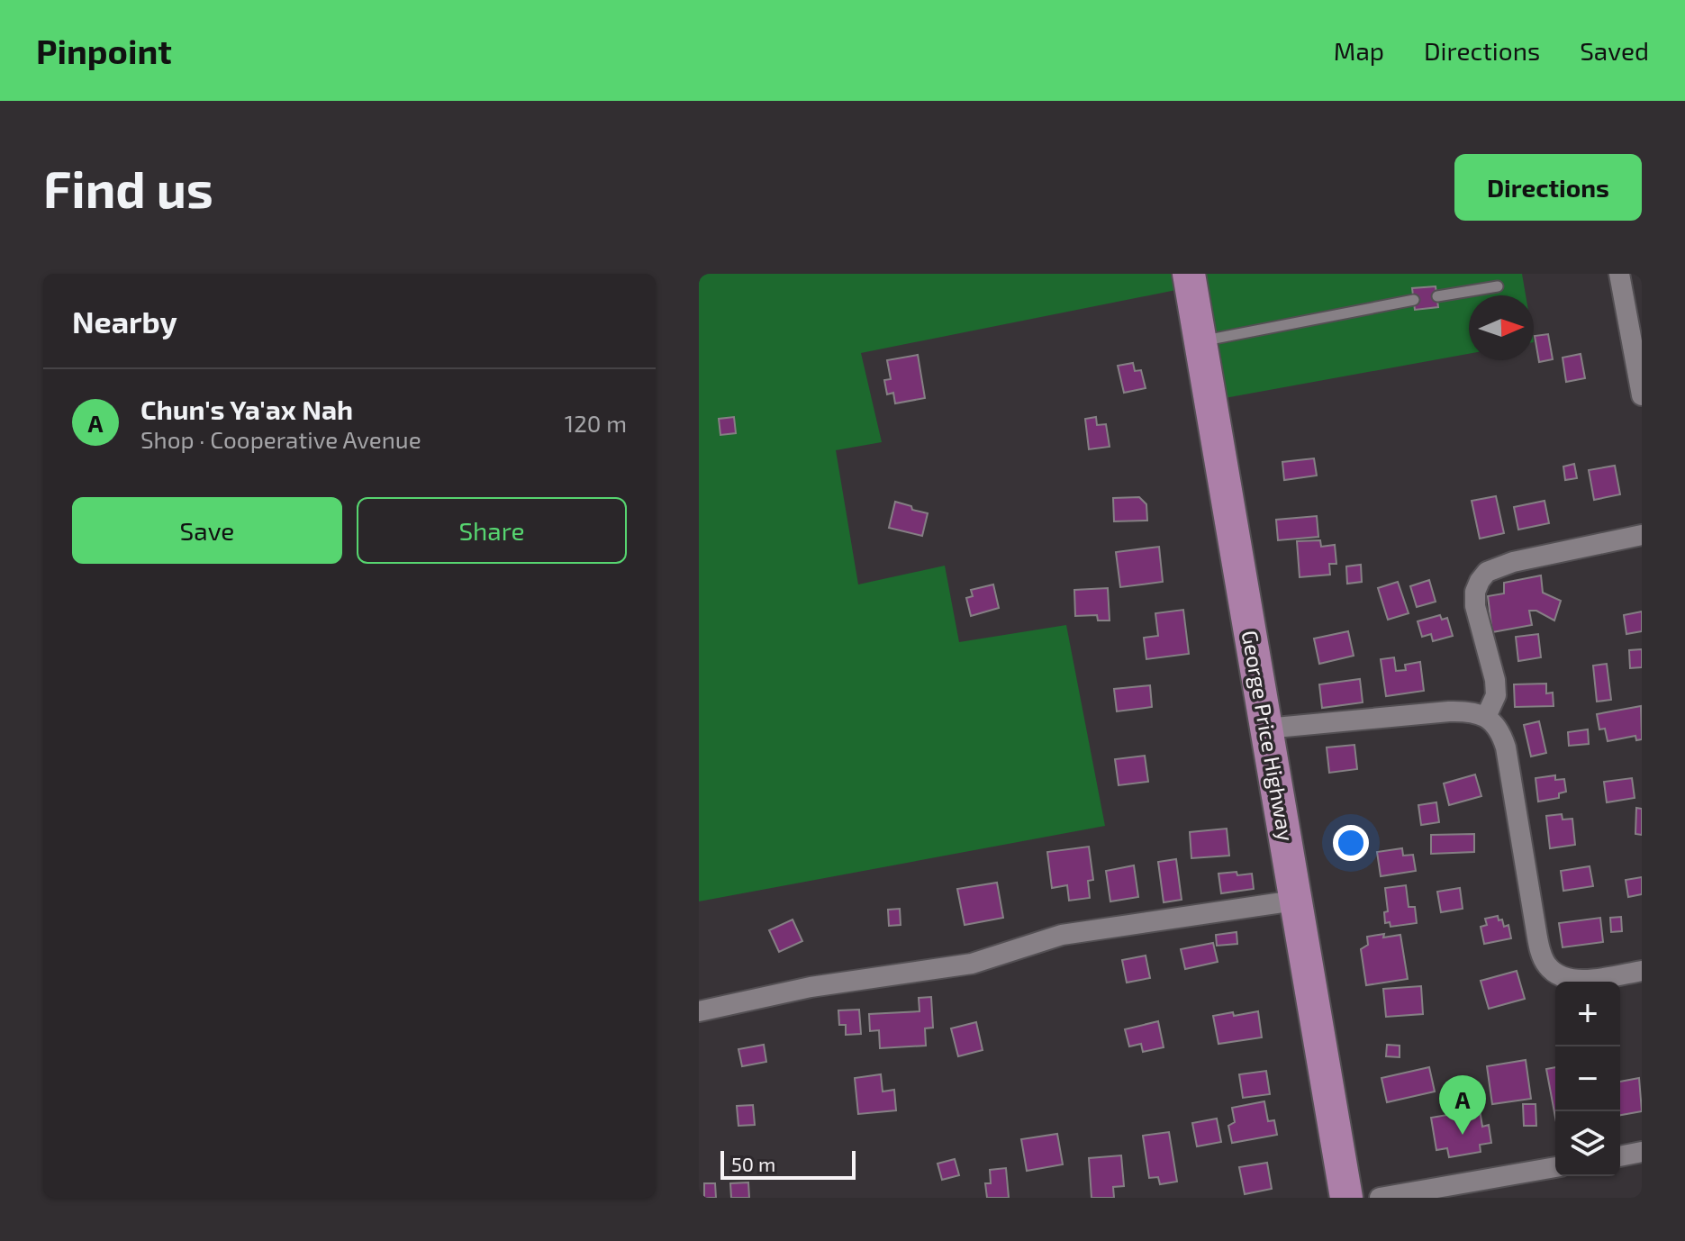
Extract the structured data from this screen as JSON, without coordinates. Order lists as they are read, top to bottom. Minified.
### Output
{"streets":{"highway":["George Price Highway"]},"scale_bar":"50 m","north":"right","page":{"header":"Pinpoint","nav":["Map","Directions","Saved"],"buttons":["Directions",["Save","Share"]],"title":"Find us","heading":"Nearby","list":[{"mark":"A","name":"Chun's Ya'ax Nah","note":"Shop · Cooperative Avenue","value":"120 m"}],"map_buttons":["+","−"],"pins":"A","scale":"50 m"}}
